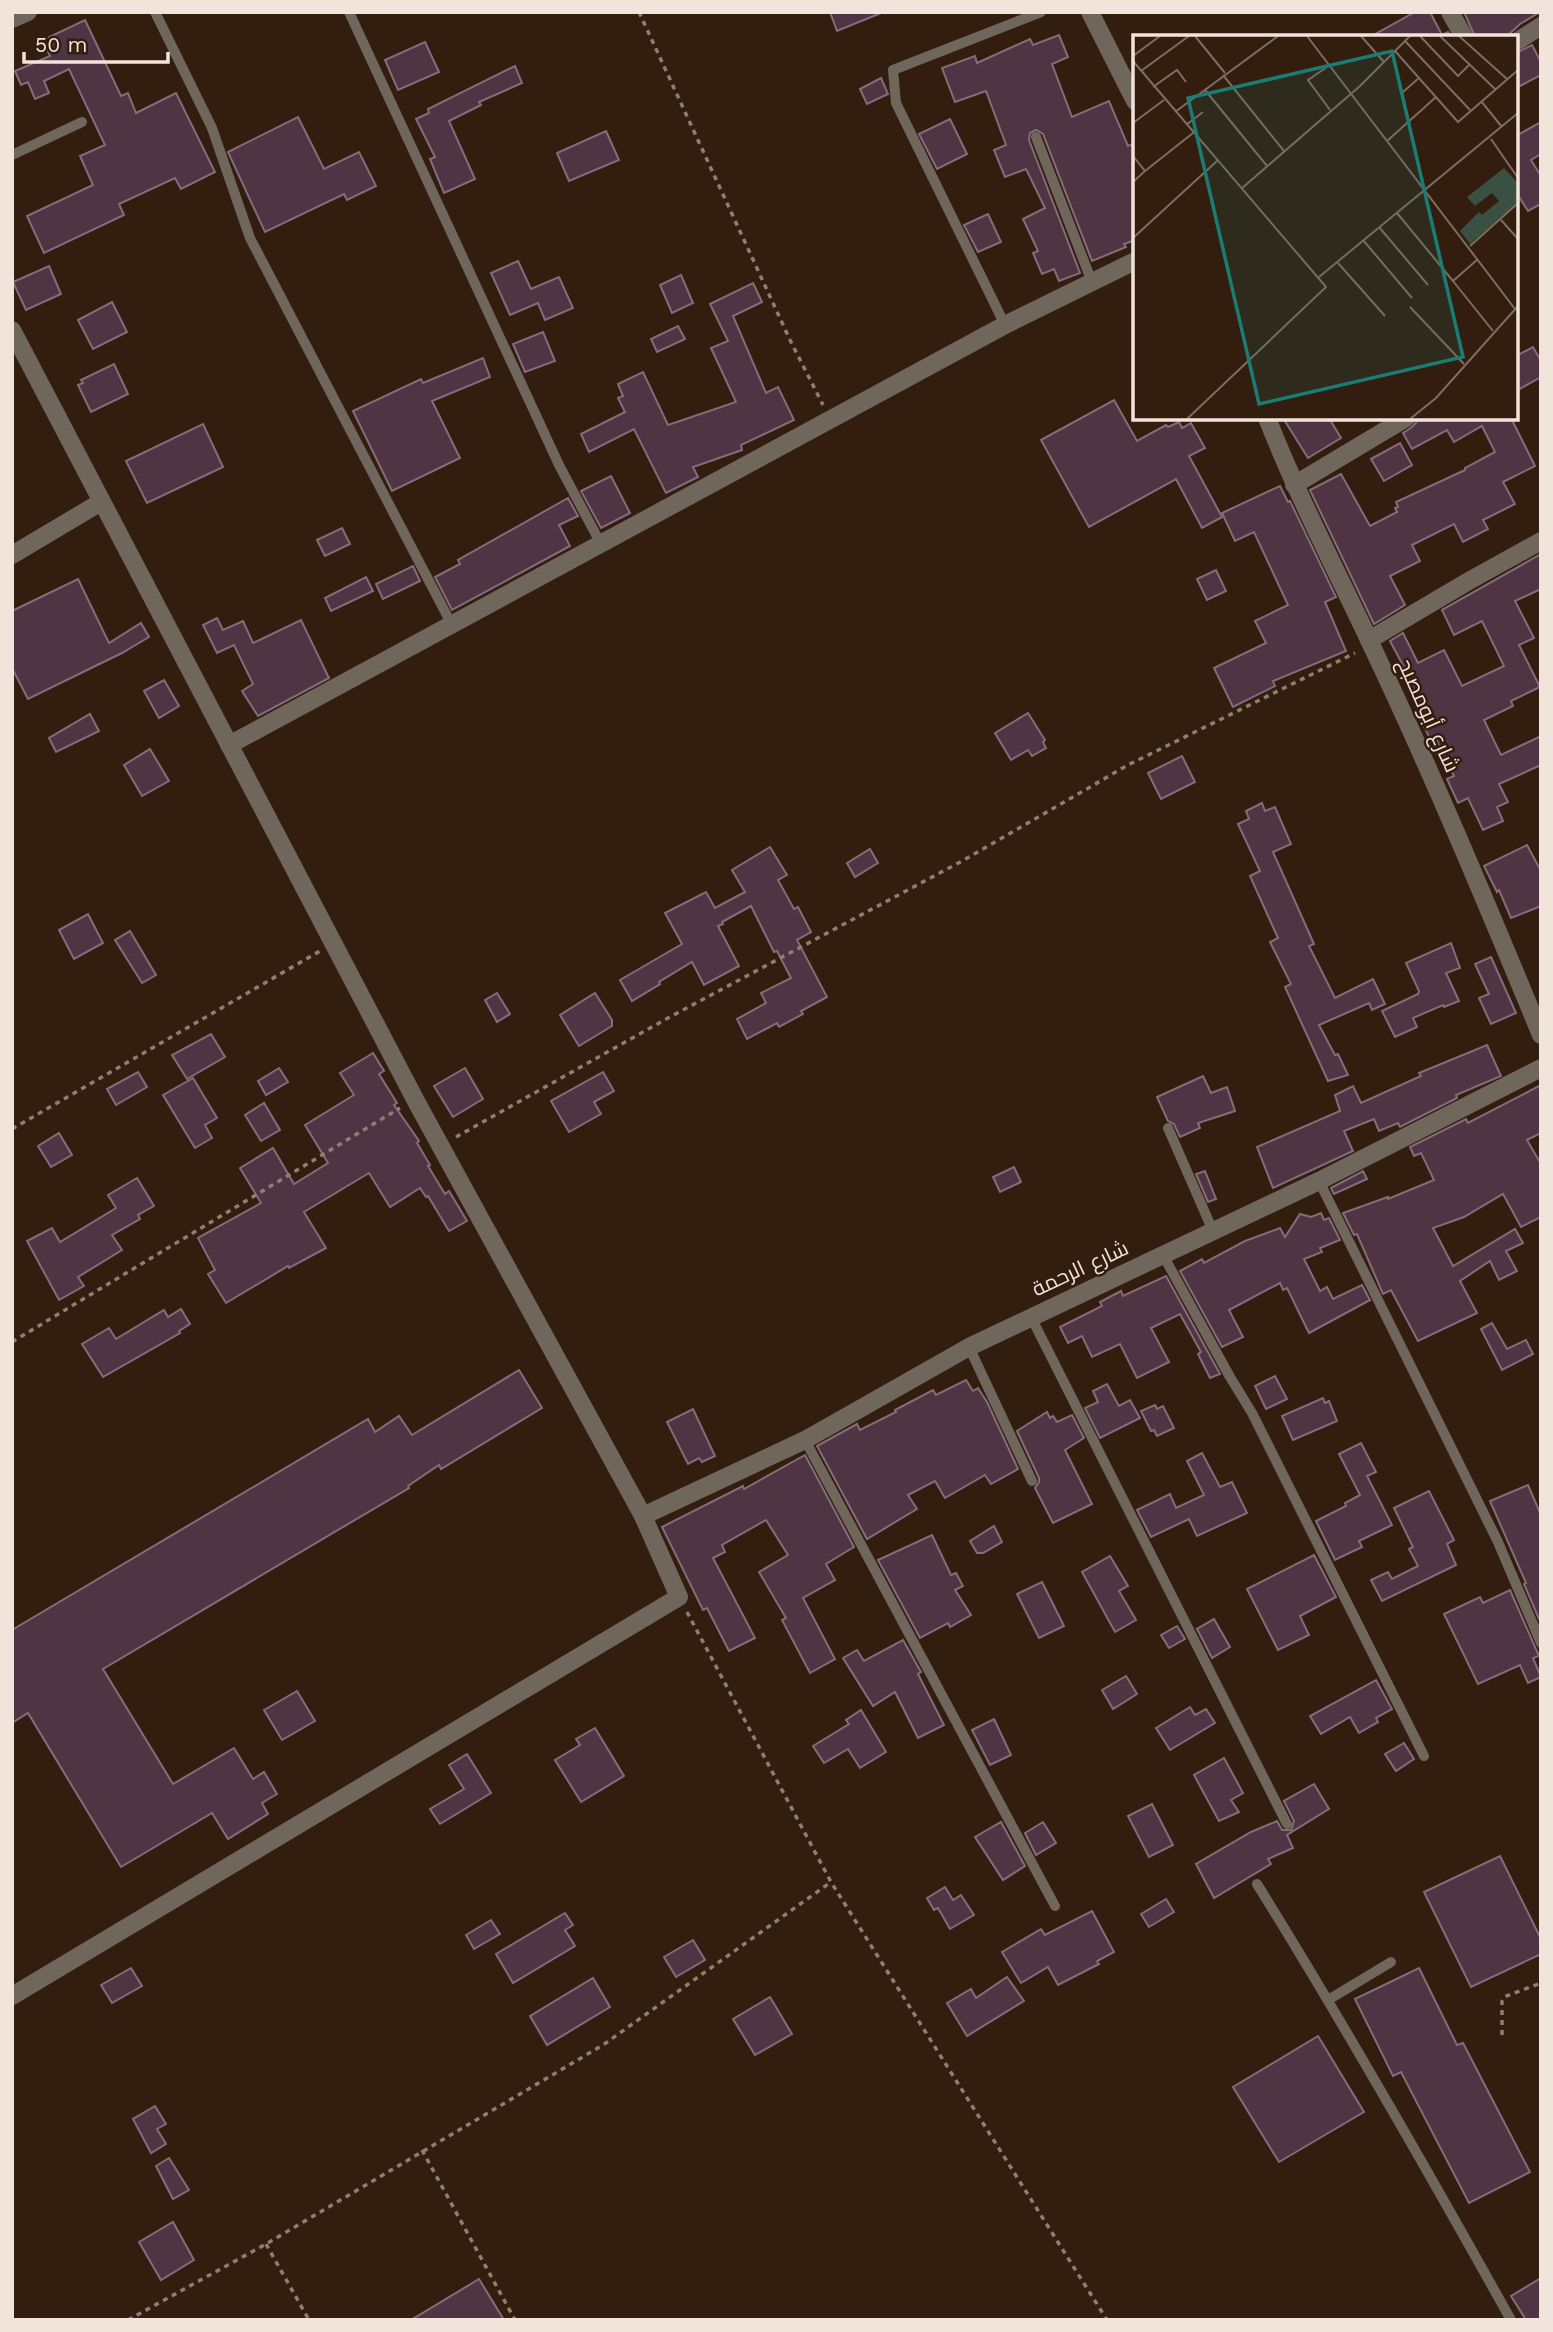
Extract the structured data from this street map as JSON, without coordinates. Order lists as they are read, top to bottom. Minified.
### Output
{"streets":{"street":["شارع أبومصبح","شارع الرحمة"]},"scale_bar":"50 m"}
